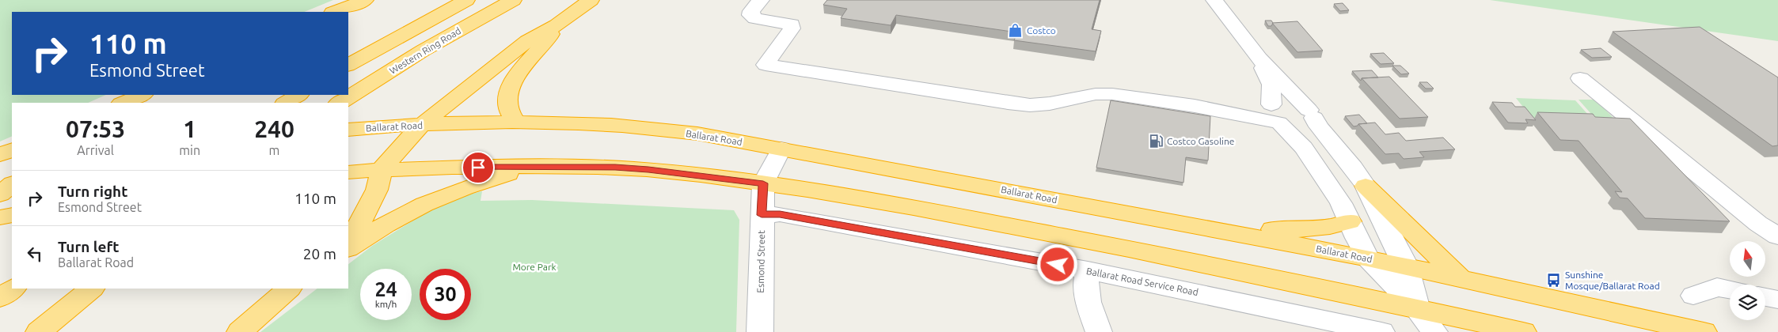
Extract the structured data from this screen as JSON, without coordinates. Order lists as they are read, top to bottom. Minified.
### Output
{"streets":{"highway":["Western Ring Road","Ballarat Road"],"street":["Esmond Street","Ballarat Road Service Road"]},"crossings":[["Ballarat Road","Esmond Street"],["Esmond Street","Ballarat Road Service Road"]],"parks":["More Park"],"places":{"shop":["Costco"],"fuel station":["Costco Gasoline"],"bus stop":["Sunshine Mosque/Ballarat Road"]},"north":"top","page":{"turn":["110 m","Esmond Street"],"eta":["07:53","Arrival","1","min","240","m"],"list":[{"name":"Turn right","note":"Esmond Street","value":"110 m"},{"name":"Turn left","note":"Ballarat Road","value":"20 m"}],"speed":"24 km/h","limit":"30"}}
